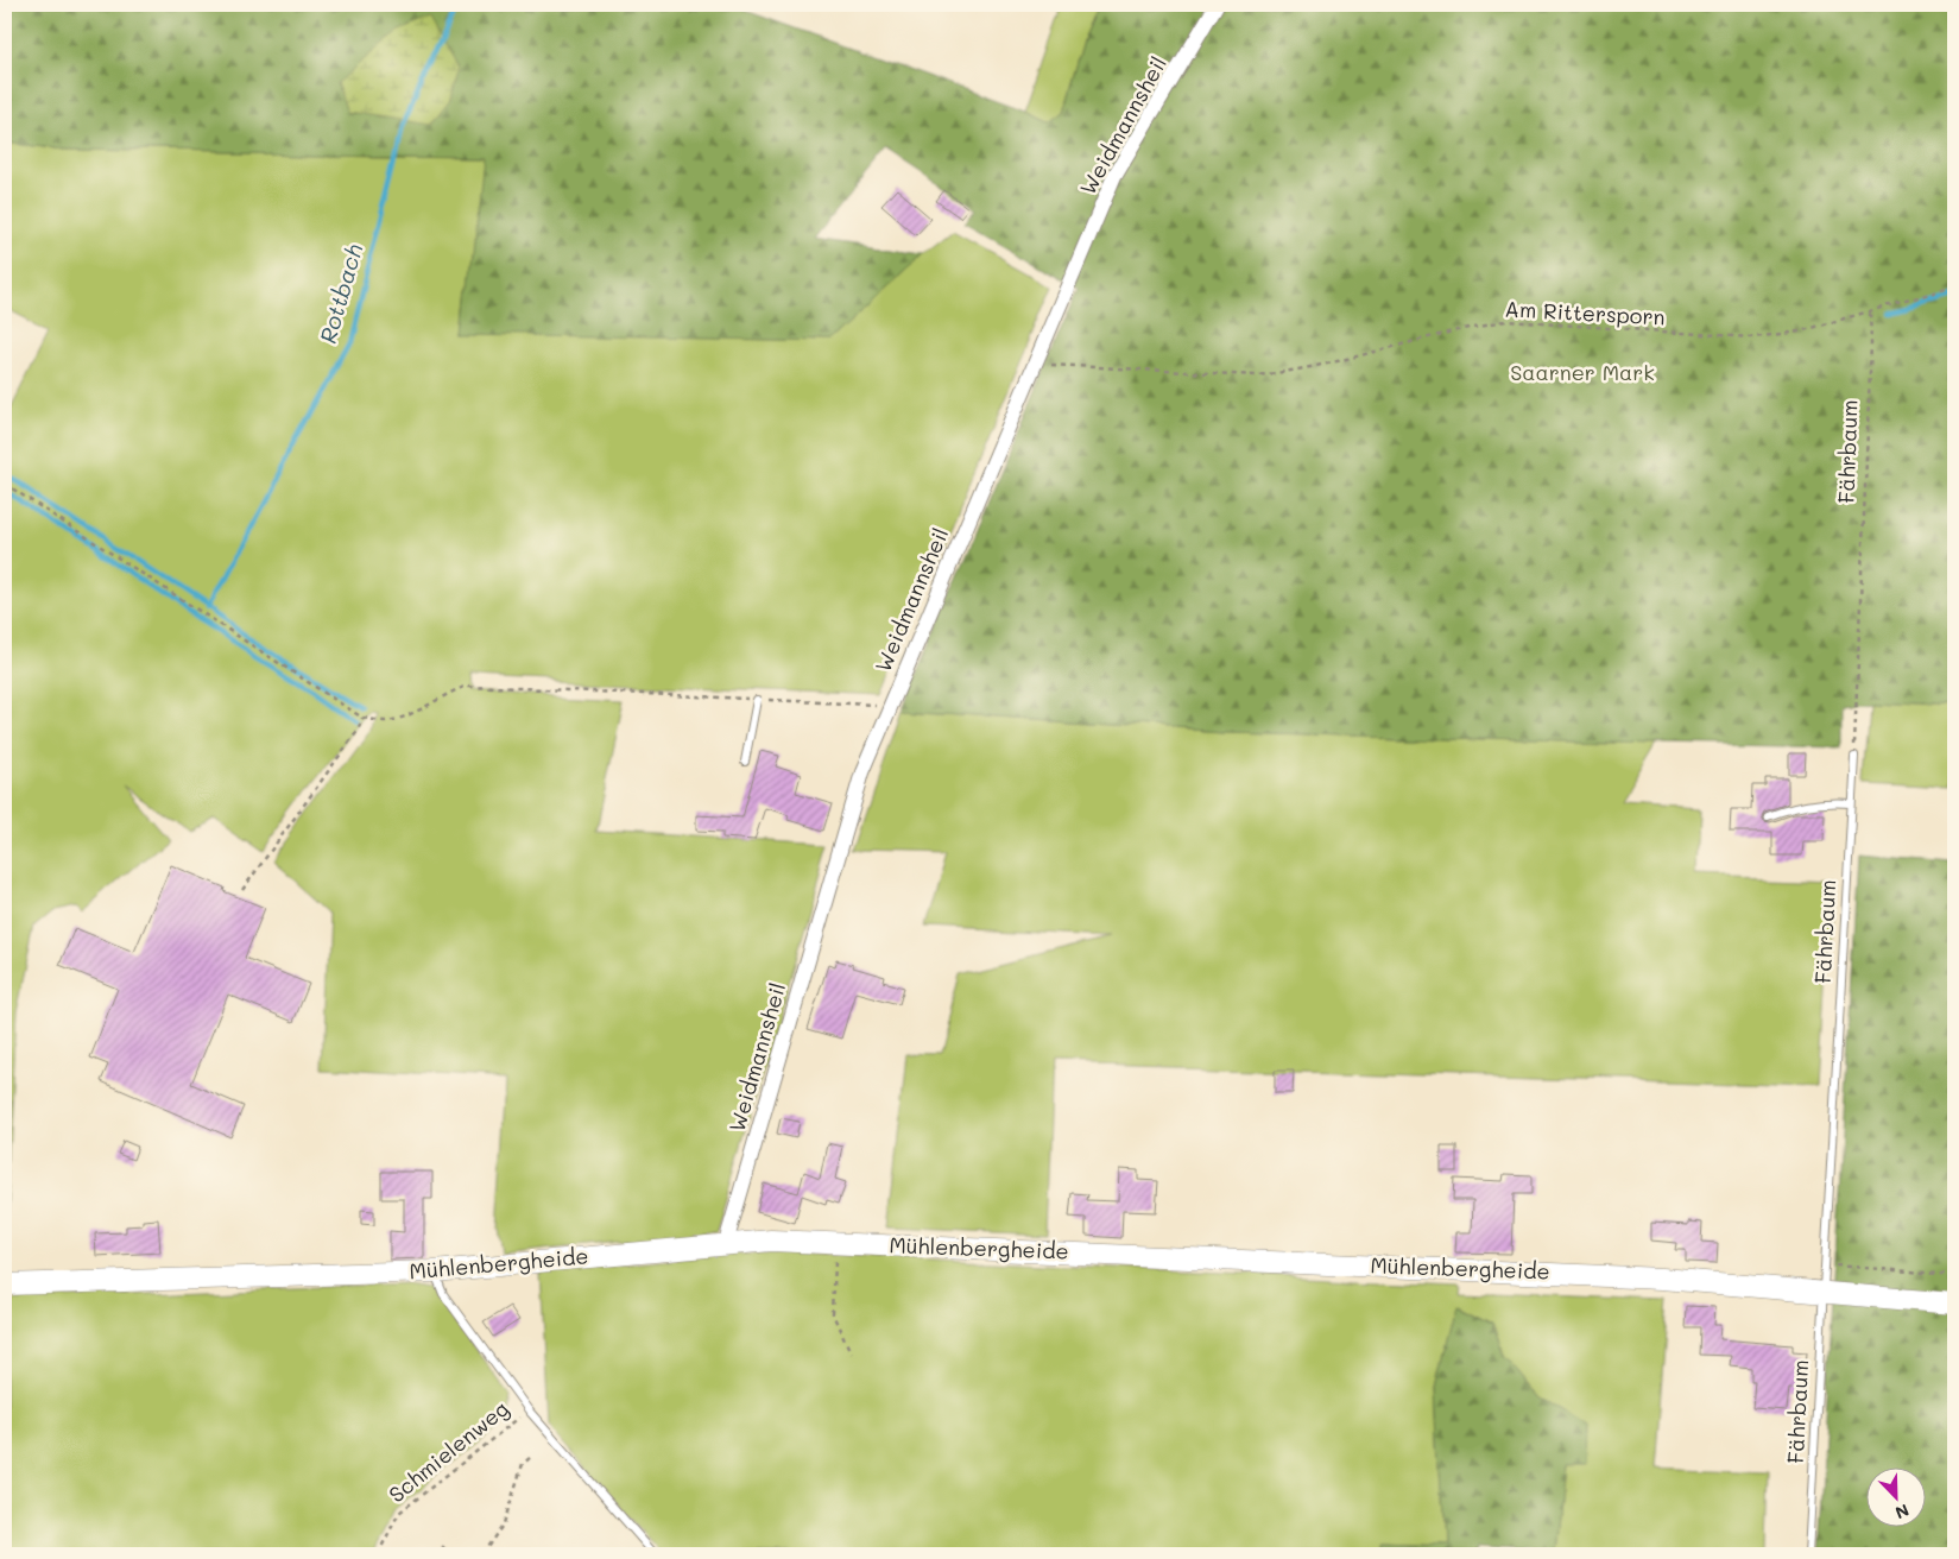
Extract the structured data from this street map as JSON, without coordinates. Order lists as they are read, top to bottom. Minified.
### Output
{"streets":{"street":["Weidmannsheil","Mühlenbergheide"],"lane":["Fährbaum","Schmielenweg"],"path":["Am Rittersporn"]},"crossings":[["Weidmannsheil","Am Rittersporn"],["Weidmannsheil","Mühlenbergheide"],["Am Rittersporn","Fährbaum"],["Fährbaum","Mühlenbergheide"],["Mühlenbergheide","Schmielenweg"]],"water":["Rottbach"],"parks":["Saarner Mark"],"north":"bottom right"}
